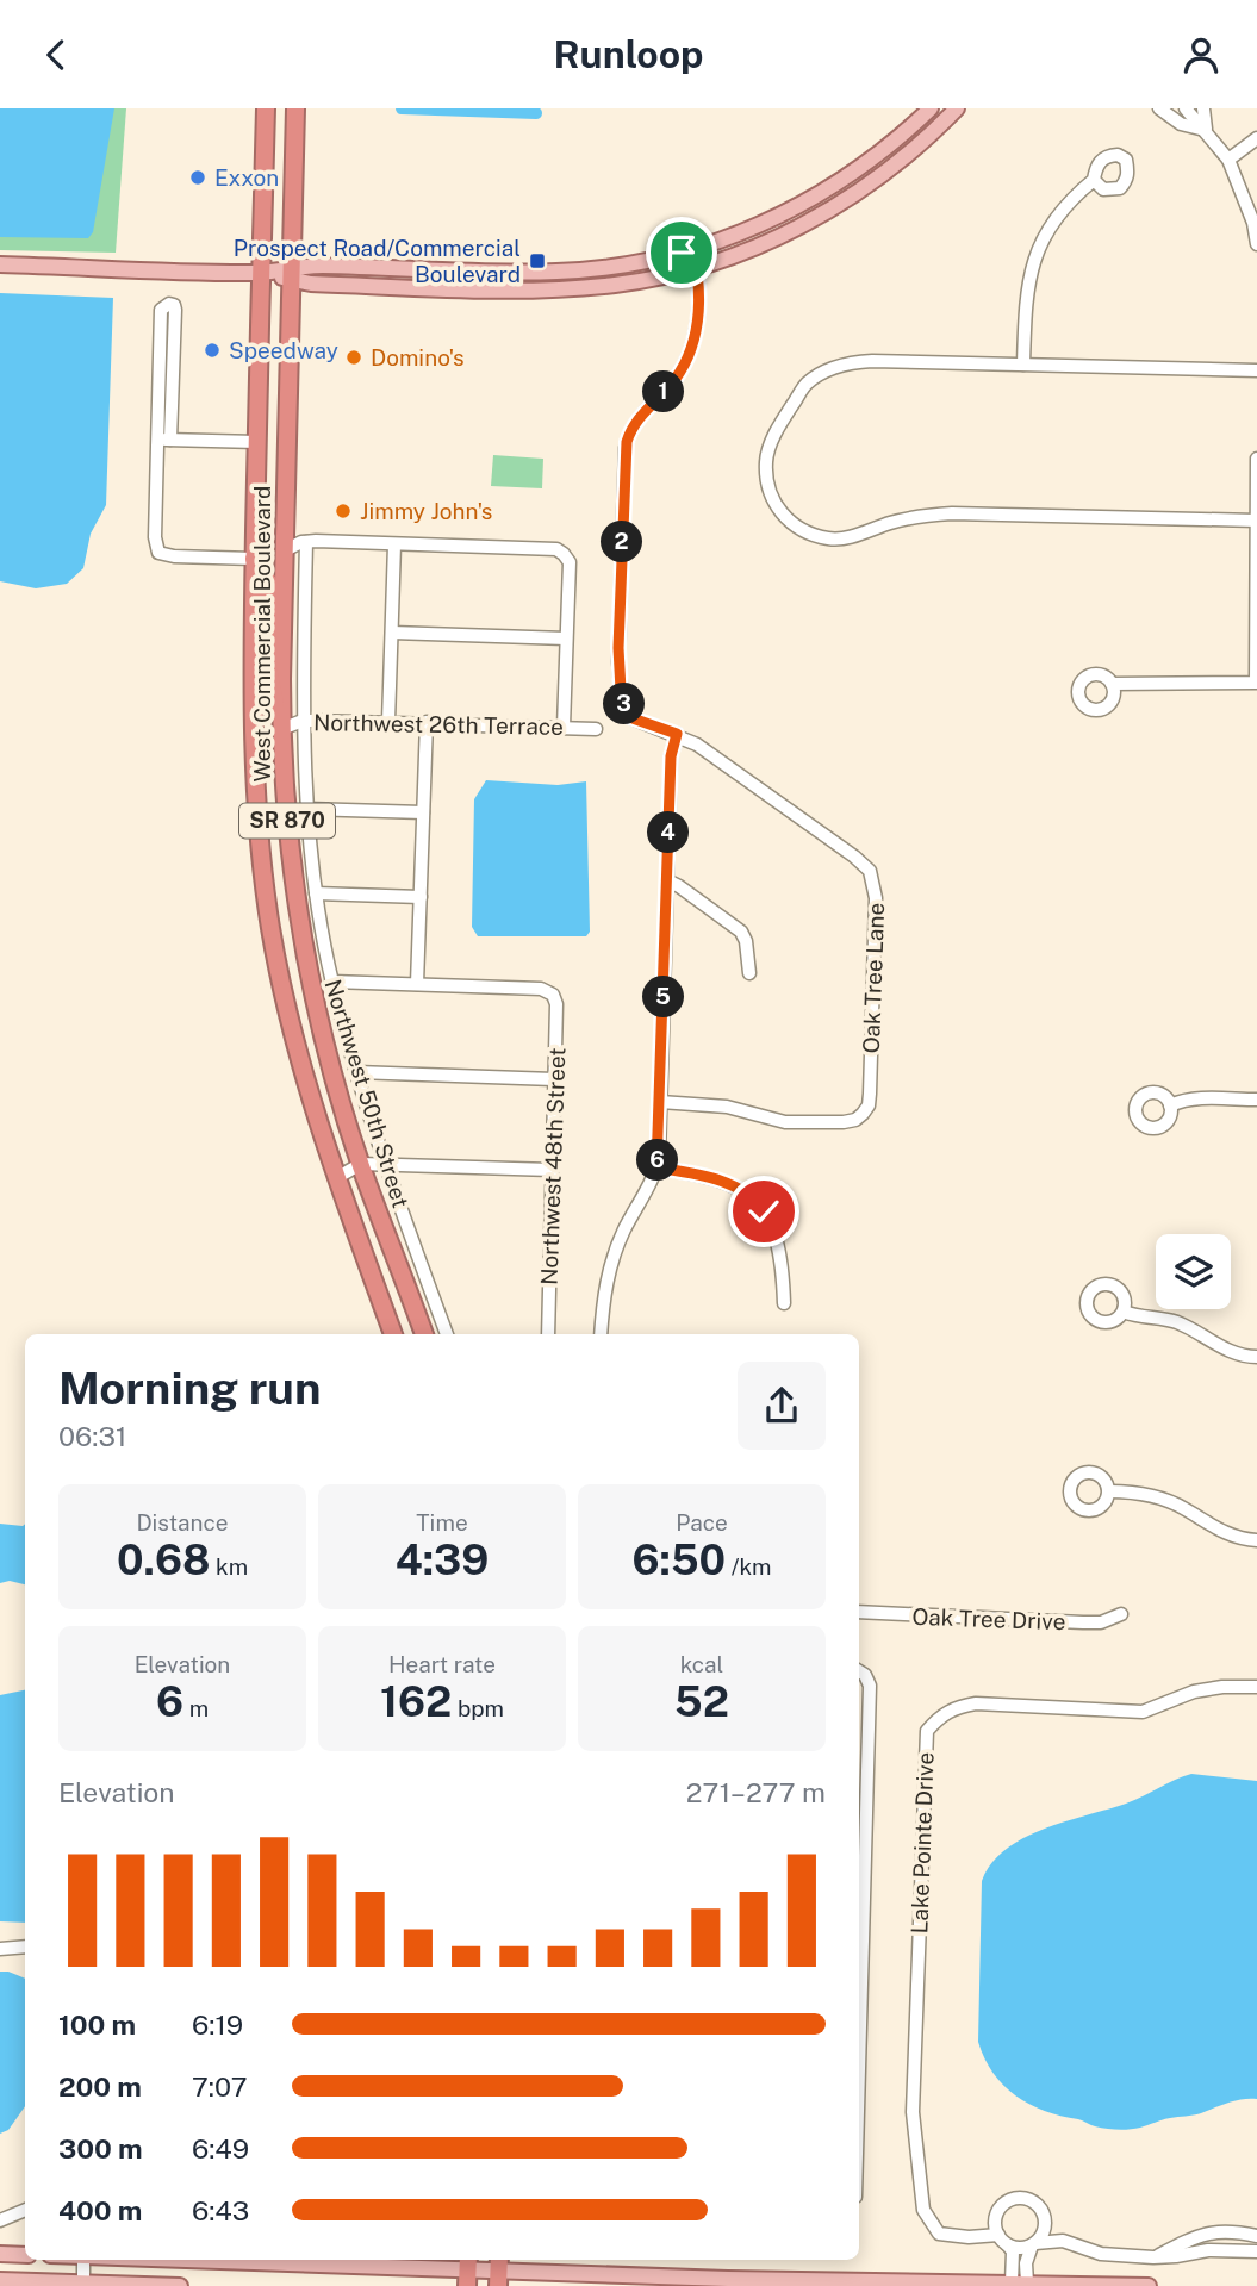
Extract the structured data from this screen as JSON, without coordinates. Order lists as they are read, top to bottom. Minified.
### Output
{"streets":{"highway":["West Commercial Boulevard","SR 870"],"street":["Northwest 26th Terrace","Oak Tree Lane","Northwest 50th Street","Northwest 48th Street","Oak Tree Drive","Lake Pointe Drive"]},"crossings":[["West Commercial Boulevard","Northwest 26th Terrace"],["Northwest 26th Terrace","Northwest 50th Street"]],"places":{"other":["Exxon","Speedway","Domino's","Jimmy John's"],"transit":["Prospect Road/Commercial Boulevard"]},"page":{"header":"Runloop","pins":["1","2","3","4","5","6"],"heading":["Morning run","06:31"],"stats":[["Distance","0.68 km"],["Time","4:39"],["Pace","6:50 /km"],["Elevation","6 m"],["Heart rate","162 bpm"],["kcal","52"]],"chart":["Elevation","271–277 m"],"list":[{"name":"100 m","note":"6:19"},{"name":"200 m","note":"7:07"},{"name":"300 m","note":"6:49"},{"name":"400 m","note":"6:43"}]}}
